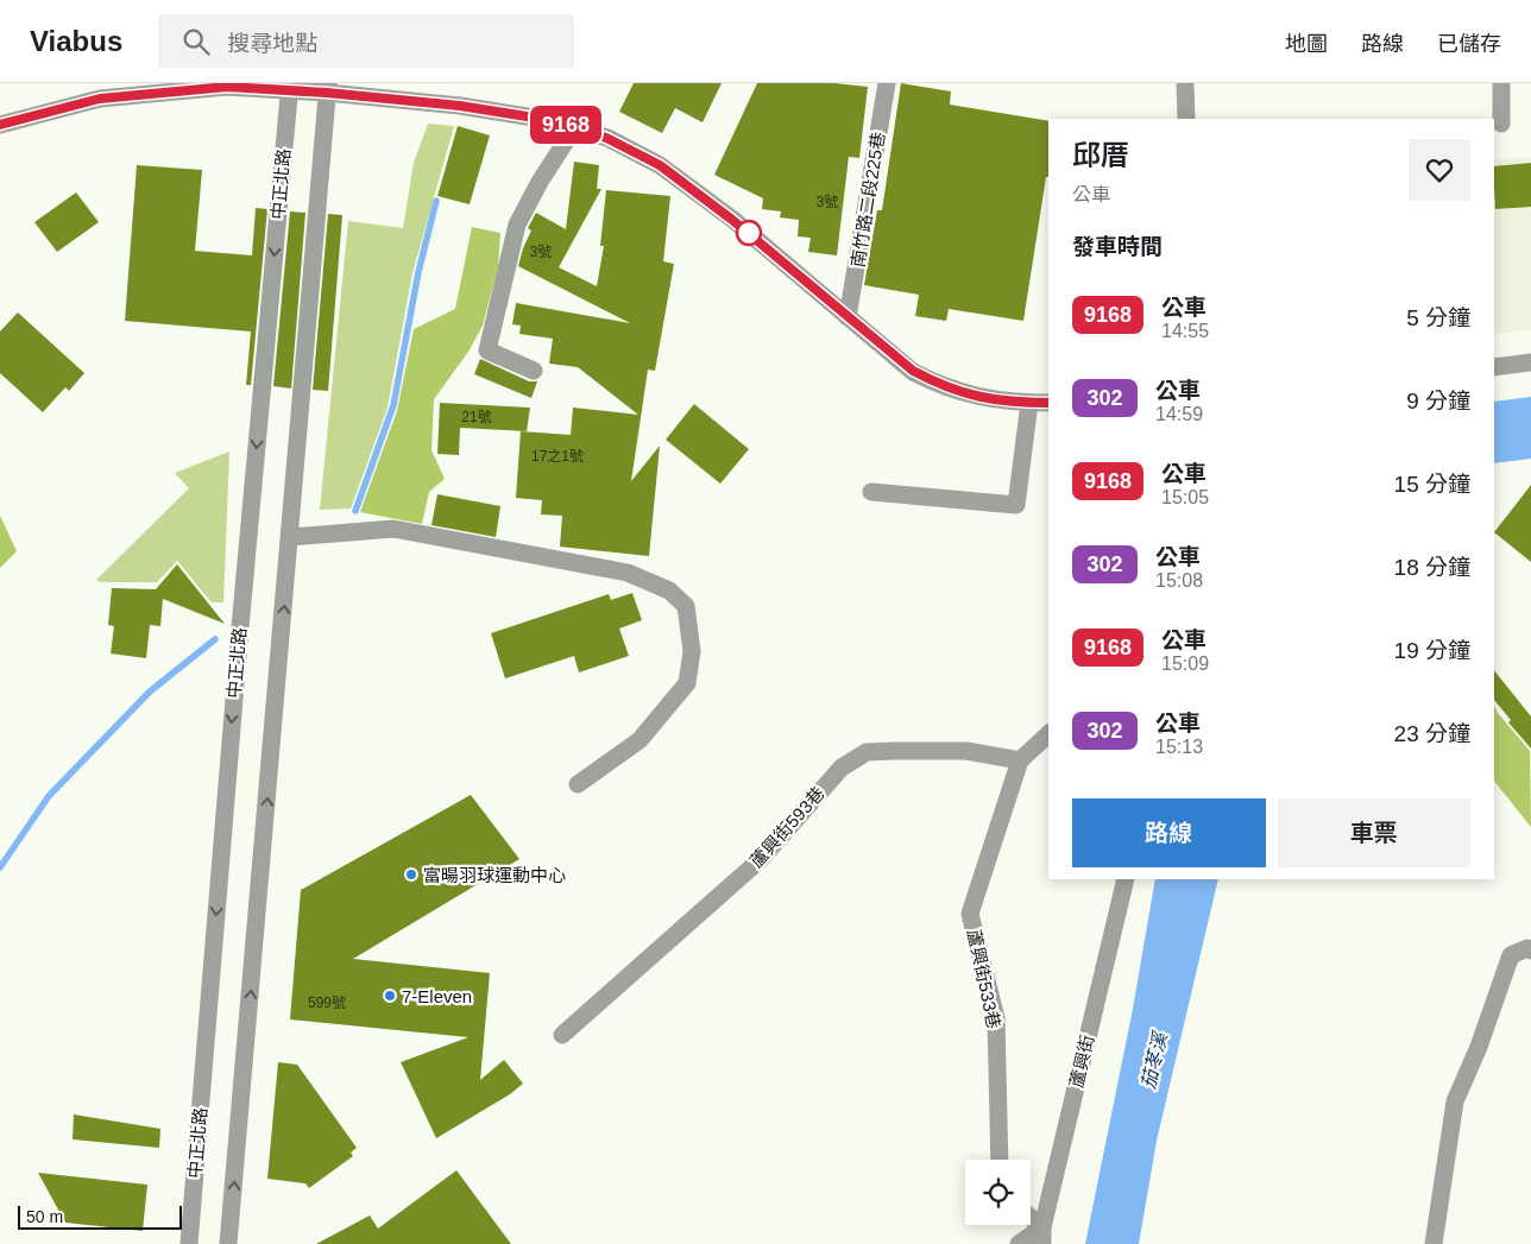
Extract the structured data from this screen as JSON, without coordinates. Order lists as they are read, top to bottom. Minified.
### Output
{"streets":{"street":["中正北路","南竹路二段225巷","蘆興街593巷","蘆興街533巷","蘆興街"]},"crossings":[["蘆興街593巷","蘆興街533巷"]],"water":["茄苳溪"],"places":["富暘羽球運動中心","7-Eleven"],"lines":["bus line 9168"],"house_numbers":["3號","3號","21號","17之1號","599號"],"scale_bar":"50 m","page":{"header":"Viabus","search":"搜尋地點","nav":["地圖","路線","已儲存"],"on_map":"9168","heading":[["邱厝","公車"],"發車時間"],"list":[{"mark":"9168","name":"公車","note":"14:55","value":"5 分鐘"},{"mark":"302","name":"公車","note":"14:59","value":"9 分鐘"},{"mark":"9168","name":"公車","note":"15:05","value":"15 分鐘"},{"mark":"302","name":"公車","note":"15:08","value":"18 分鐘"},{"mark":"9168","name":"公車","note":"15:09","value":"19 分鐘"},{"mark":"302","name":"公車","note":"15:13","value":"23 分鐘"}],"buttons":["路線","車票"],"scale":"50 m"}}
